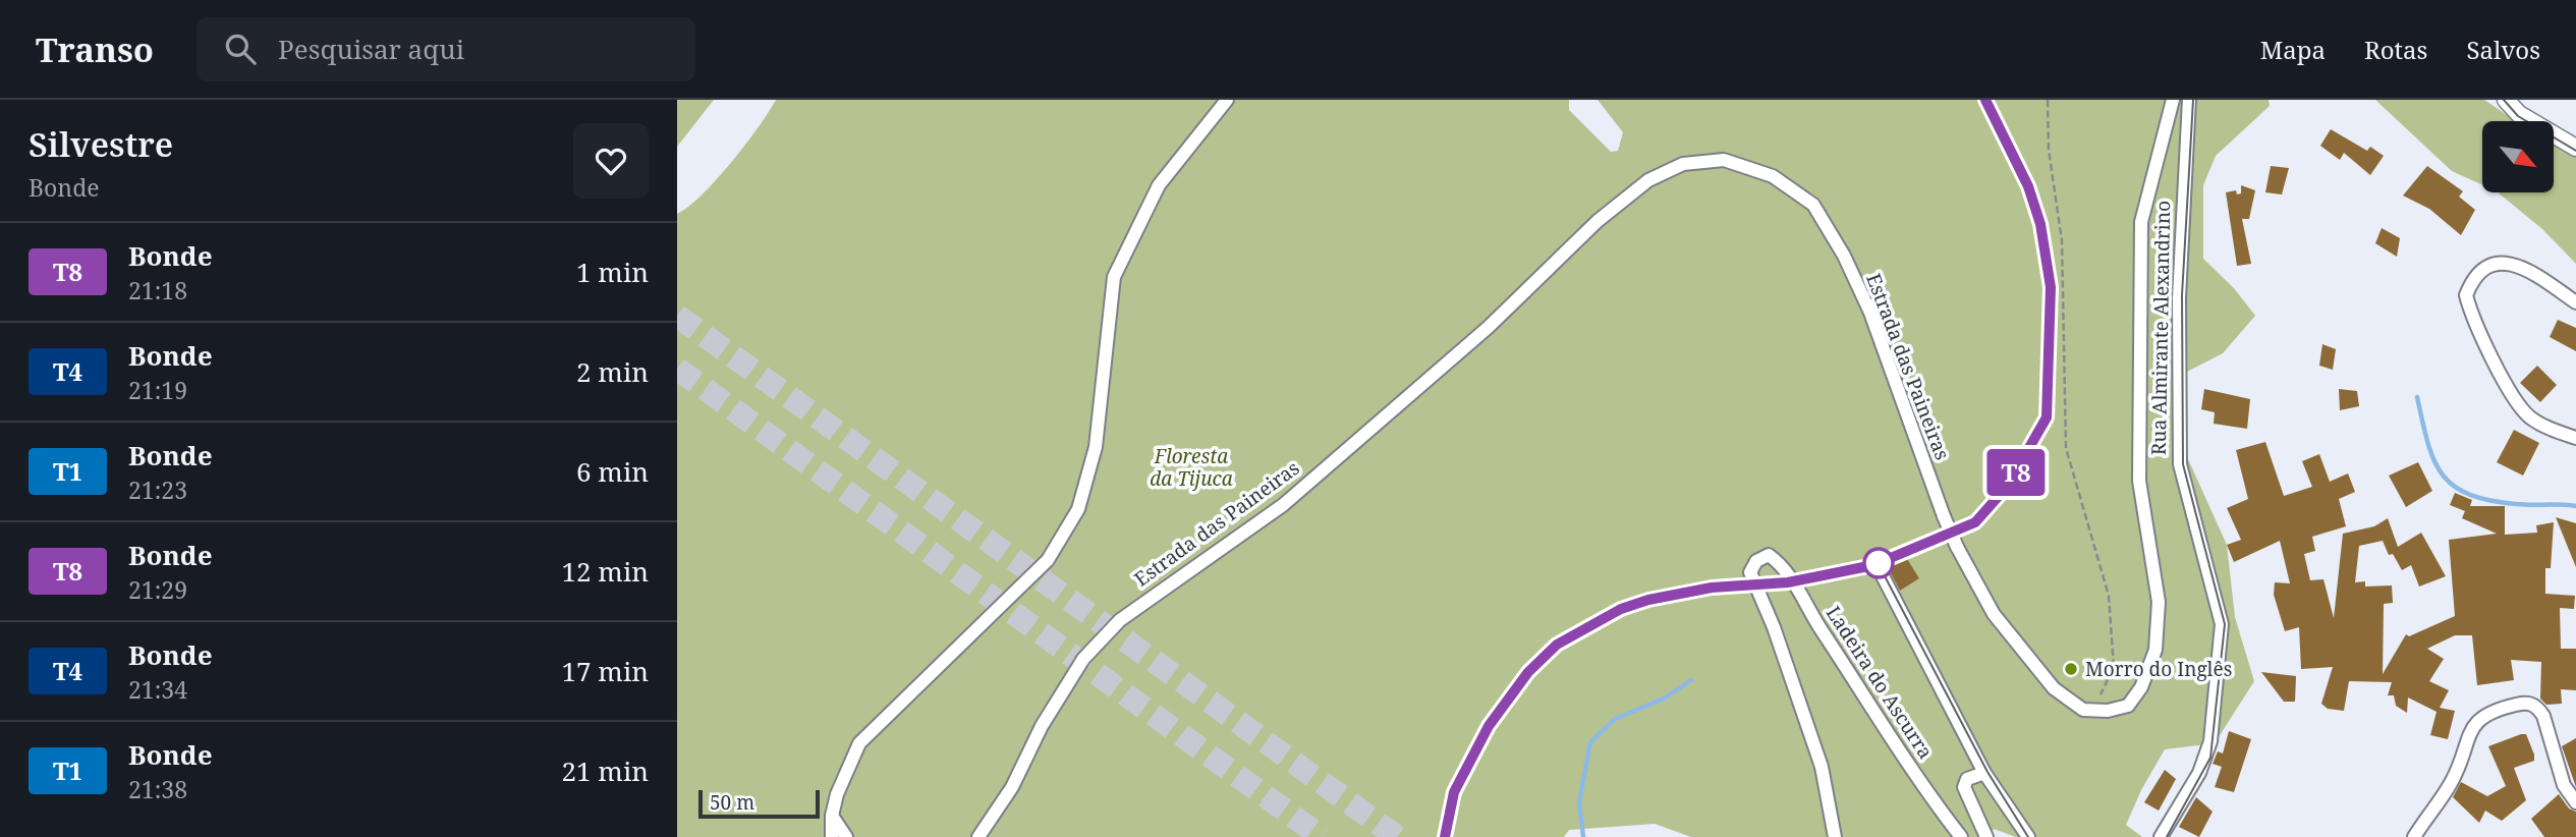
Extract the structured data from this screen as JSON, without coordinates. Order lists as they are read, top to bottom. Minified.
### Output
{"streets":{"street":["Rua Almirante Alexandrino","Estrada das Paineiras","Ladeira do Ascurra"]},"parks":["Floresta da Tijuca"],"places":["Morro do Inglês"],"lines":["tram line T8"],"scale_bar":"50 m","north":"bottom right","page":{"header":"Transo","search":"Pesquisar aqui","nav":["Mapa","Rotas","Salvos"],"heading":["Silvestre","Bonde"],"on_map":"T8","list":[{"mark":"T8","name":"Bonde","note":"21:18","value":"1 min"},{"mark":"T4","name":"Bonde","note":"21:19","value":"2 min"},{"mark":"T1","name":"Bonde","note":"21:23","value":"6 min"},{"mark":"T8","name":"Bonde","note":"21:29","value":"12 min"},{"mark":"T4","name":"Bonde","note":"21:34","value":"17 min"},{"mark":"T1","name":"Bonde","note":"21:38","value":"21 min"}],"scale":"50 m"}}
